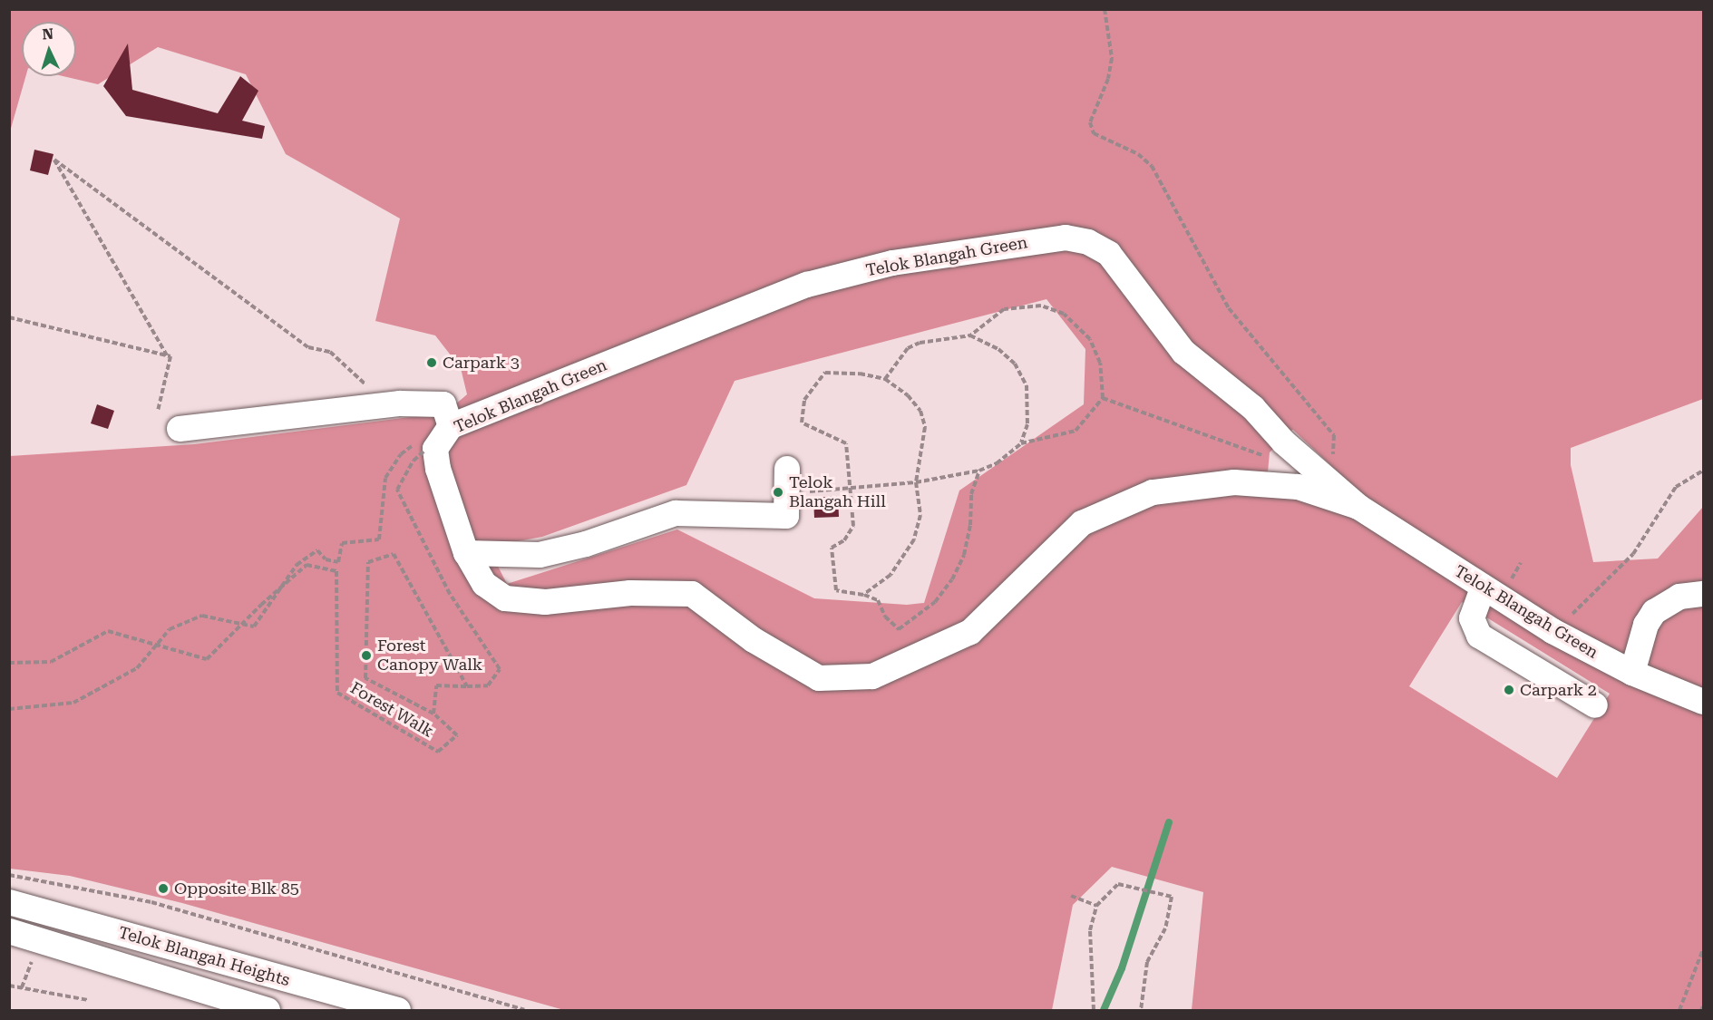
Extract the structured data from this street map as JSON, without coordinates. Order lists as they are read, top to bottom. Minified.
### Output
{"streets":{"street":["Telok Blangah Green","Telok Blangah Heights"],"path":["Forest Walk"]},"places":["Carpark 3","Telok Blangah Hill","Forest Canopy Walk","Carpark 2","Opposite Blk 85"],"north":"top"}
